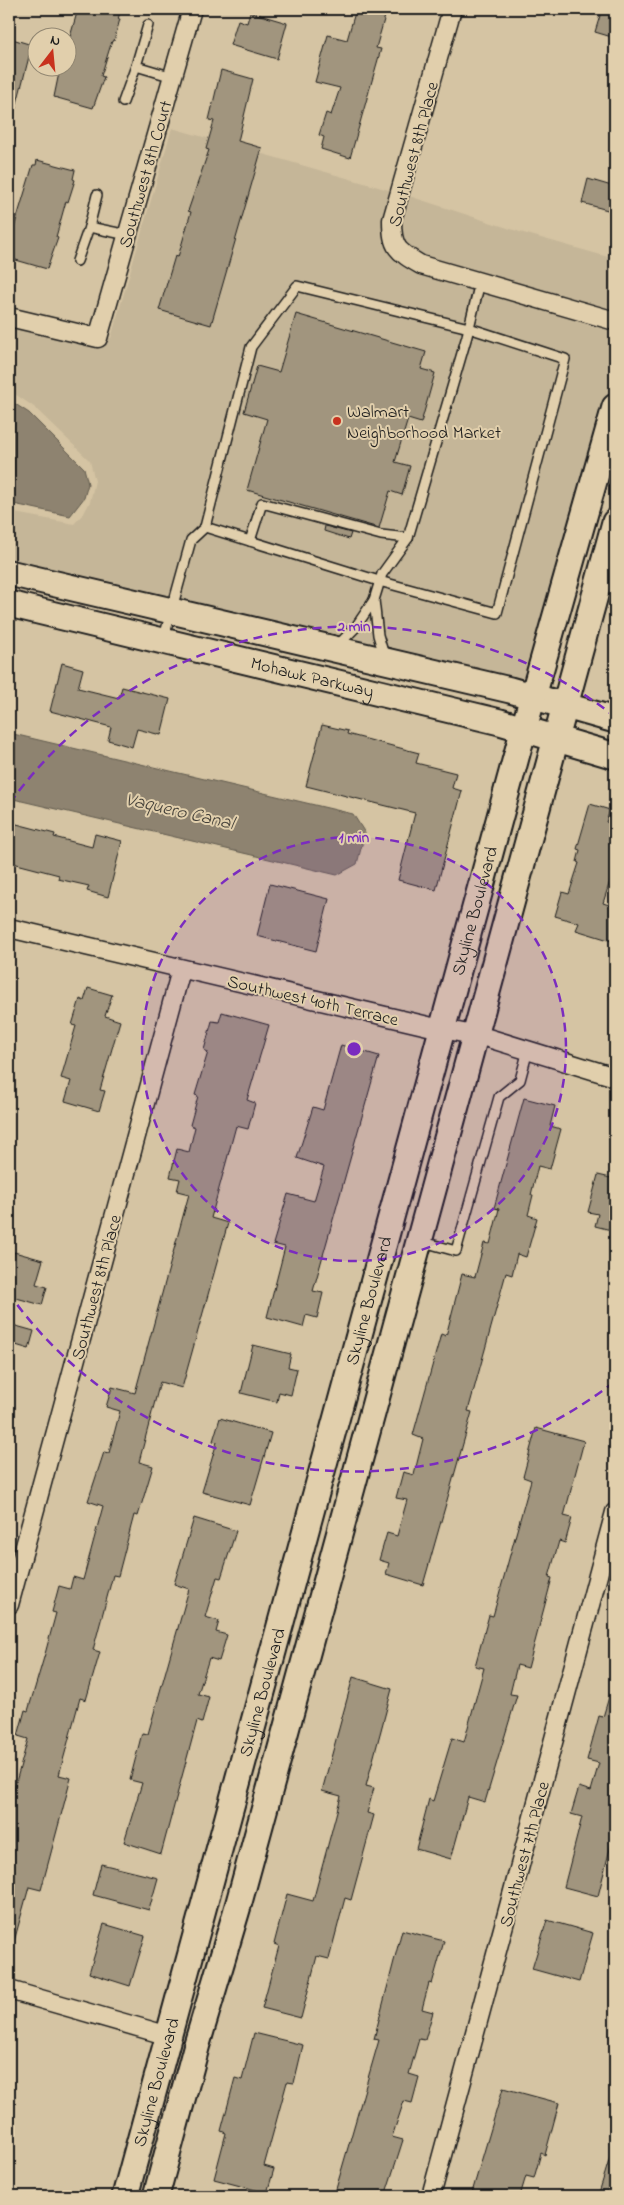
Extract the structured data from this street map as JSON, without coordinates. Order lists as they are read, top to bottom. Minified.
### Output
{"streets":{"street":["Southwest 8th Place","Southwest 8th Court","Mohawk Parkway","Skyline Boulevard","Southwest 40th Terrace","Southwest 7th Place"]},"crossings":[["Southwest 8th Place","Southwest 40th Terrace"],["Mohawk Parkway","Skyline Boulevard"],["Skyline Boulevard","Southwest 40th Terrace"]],"water":["Vaquero Canal"],"places":["Walmart Neighborhood Market"],"north":"top","rings":["2 min","1 min"]}
